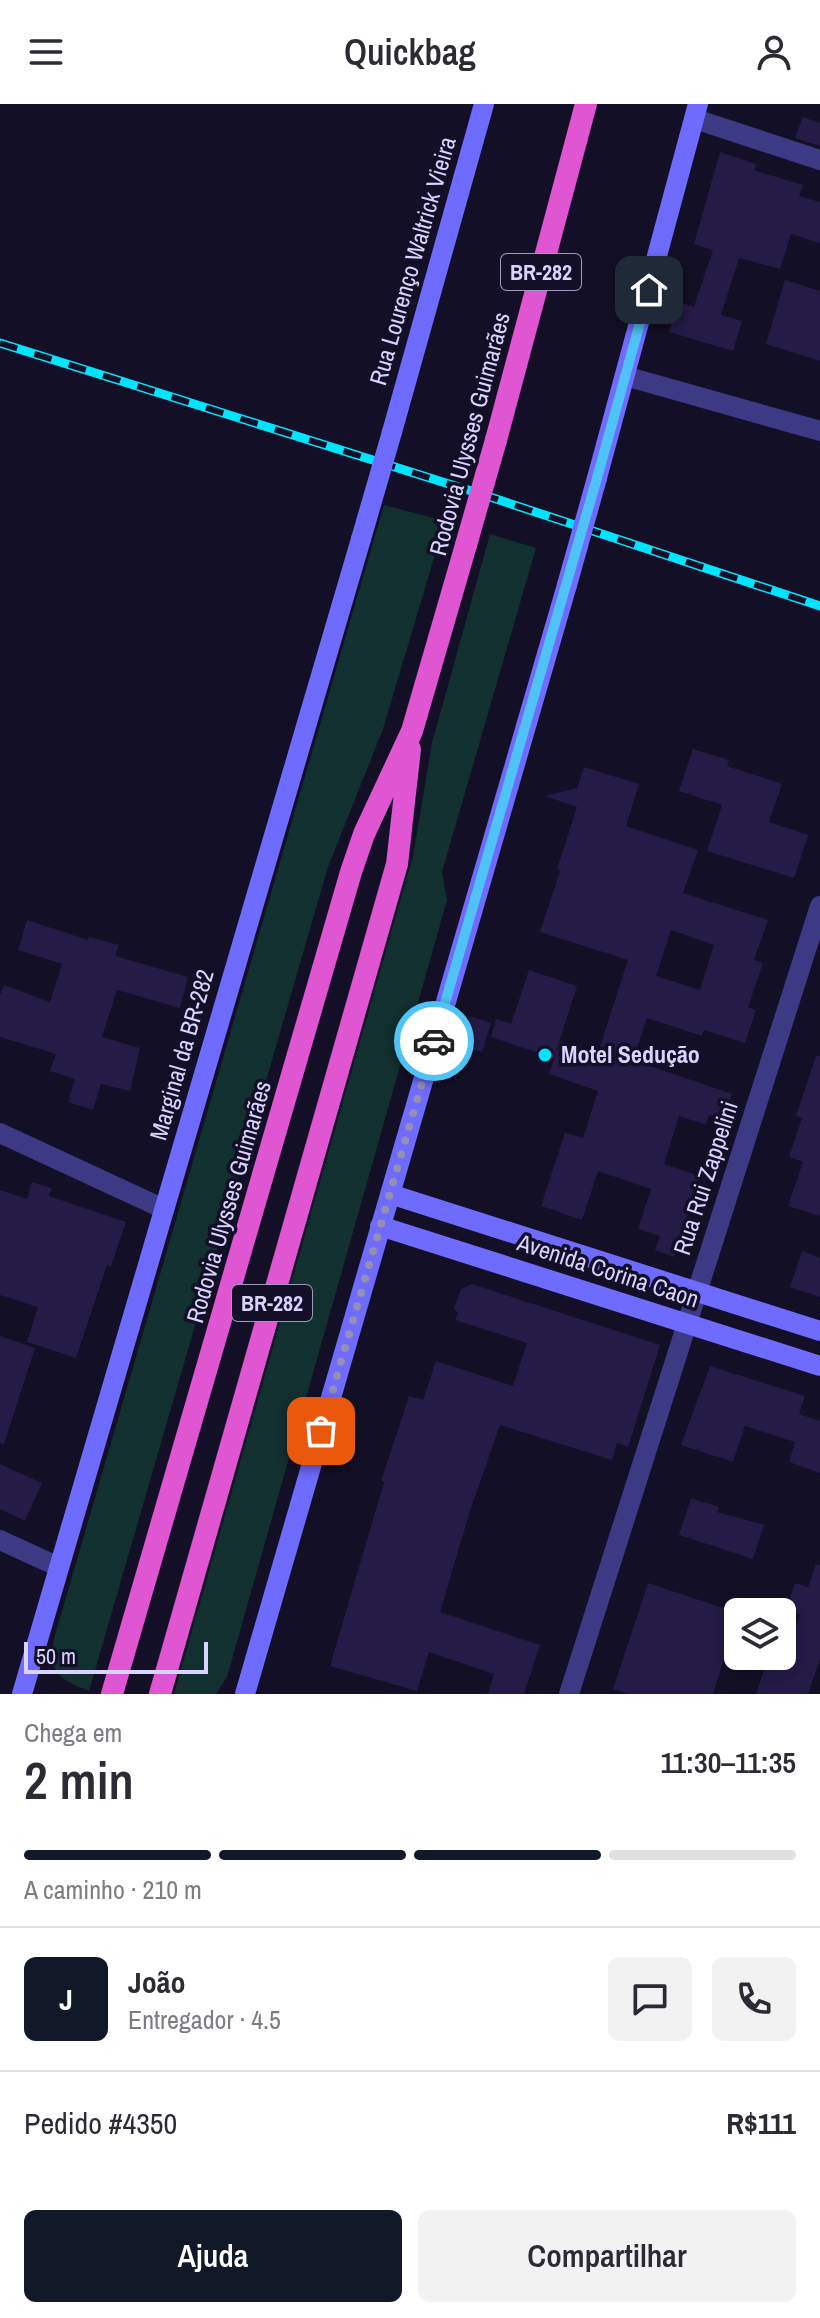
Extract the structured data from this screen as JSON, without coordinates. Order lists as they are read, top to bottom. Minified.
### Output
{"streets":{"highway":["BR-282","Rodovia Ulysses Guimarães"],"main road":["Rua Lourenço Waltrick Vieira","Marginal da BR-282","Avenida Corina Caon"],"street":["Rua Rui Zappelini"]},"crossings":[["Rua Lourenço Waltrick Vieira","Marginal da BR-282"],["Rua Rui Zappelini","Avenida Corina Caon"]],"places":["Motel Sedução"],"scale_bar":"50 m","page":{"header":"Quickbag","scale":"50 m","heading":["2 min","Chega em","11:30–11:35"],"panel":["João","Entregador · 4.5","Pedido #4350","R$111"],"bar":"A caminho · 210 m","round":"J","buttons":["Ajuda","Compartilhar"]}}
